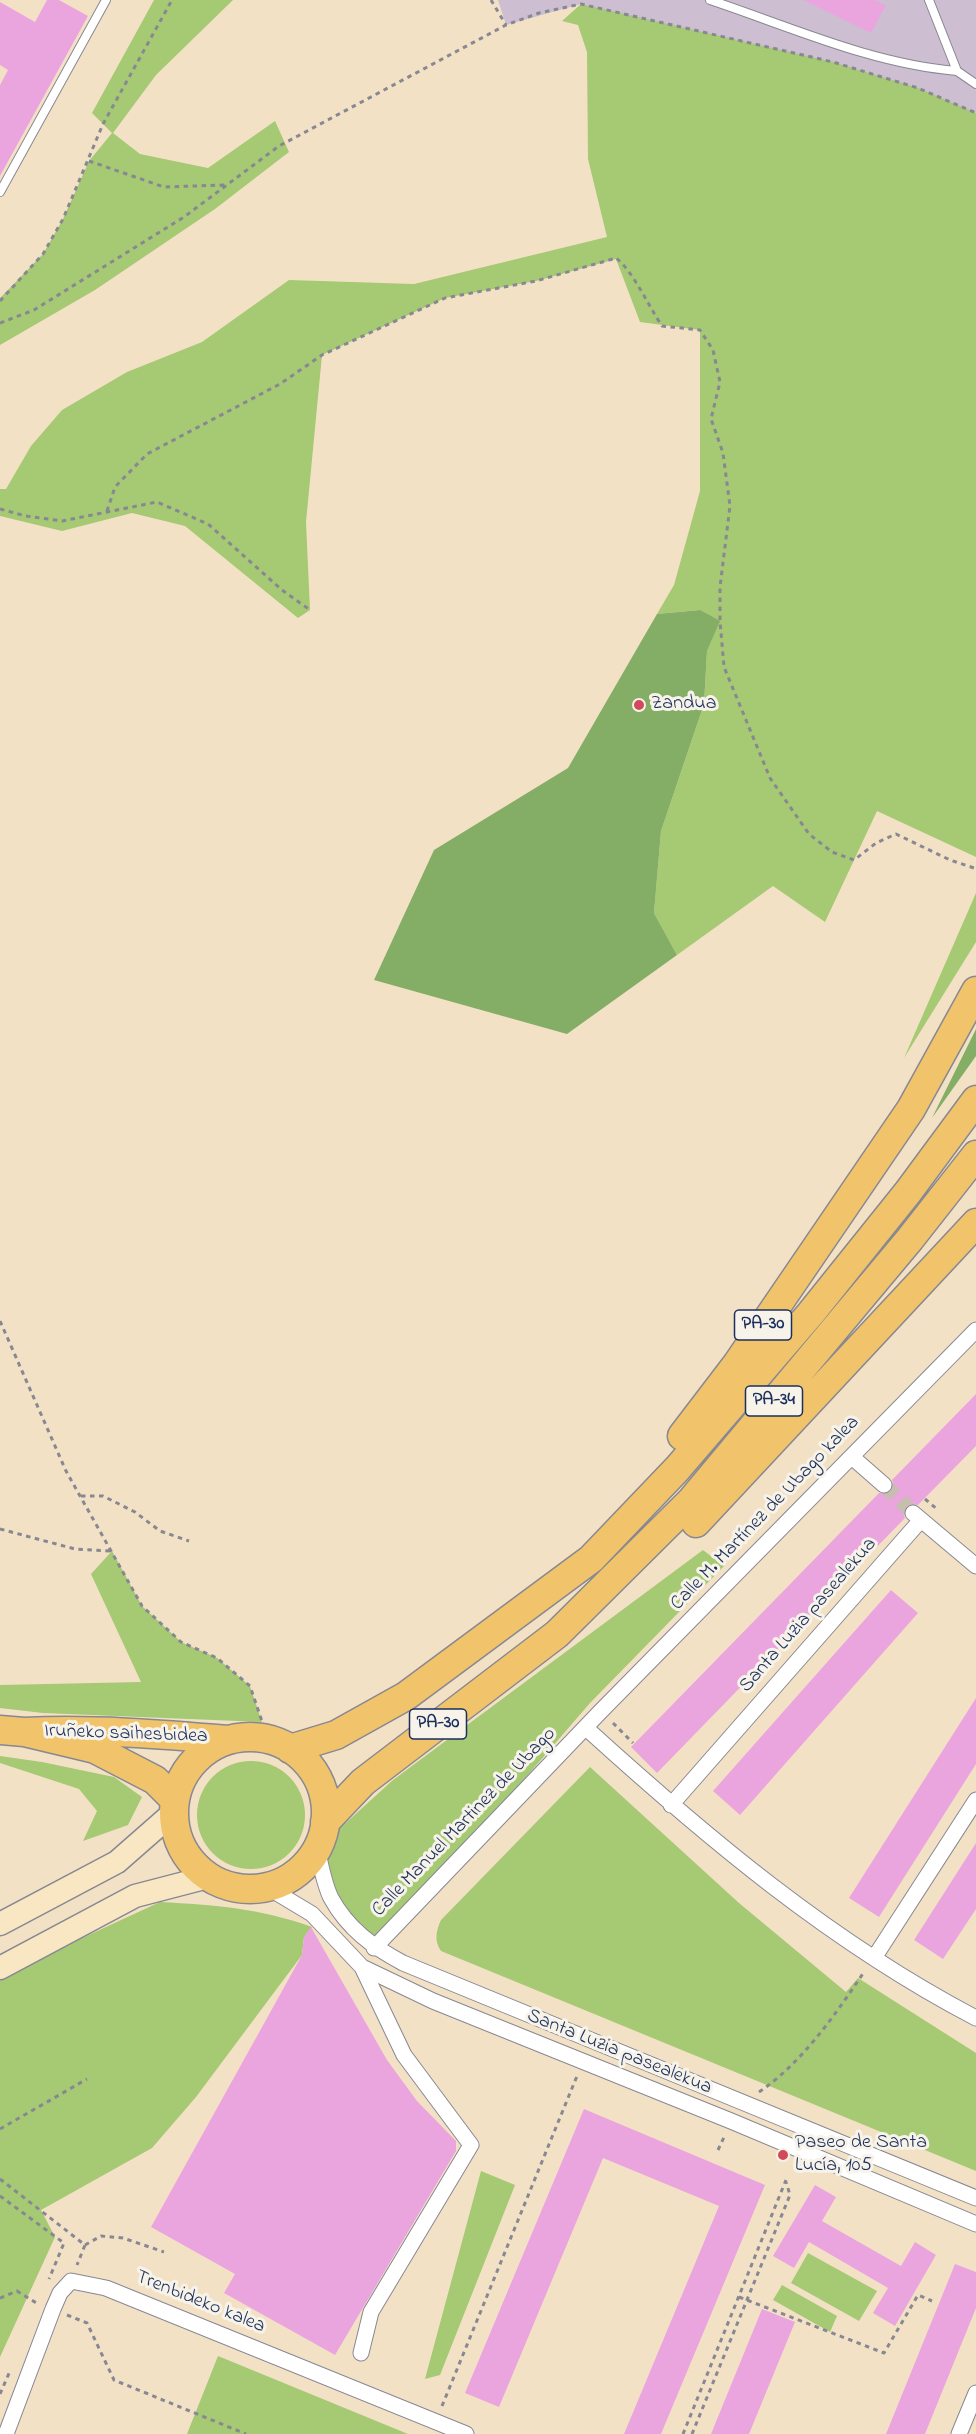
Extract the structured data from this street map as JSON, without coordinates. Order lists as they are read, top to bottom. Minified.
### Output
{"streets":{"highway":["PA-30","PA-34","Iruñeko saihesbidea"],"street":["Calle M. Martínez de Ubago kalea","Santa Luzia pasealekua","Calle Manuel Martinez de Ubago","Trenbideko kalea"]},"crossings":[["PA-30","PA-34"],["PA-30","Santa Luzia pasealekua"],["PA-30","Iruñeko saihesbidea"],["Calle M. Martínez de Ubago kalea","Calle Manuel Martinez de Ubago"],["Santa Luzia pasealekua","Iruñeko saihesbidea"],["Santa Luzia pasealekua","Calle Manuel Martinez de Ubago"]],"places":["Zandua","Paseo de Santa Lucía, 105"]}
